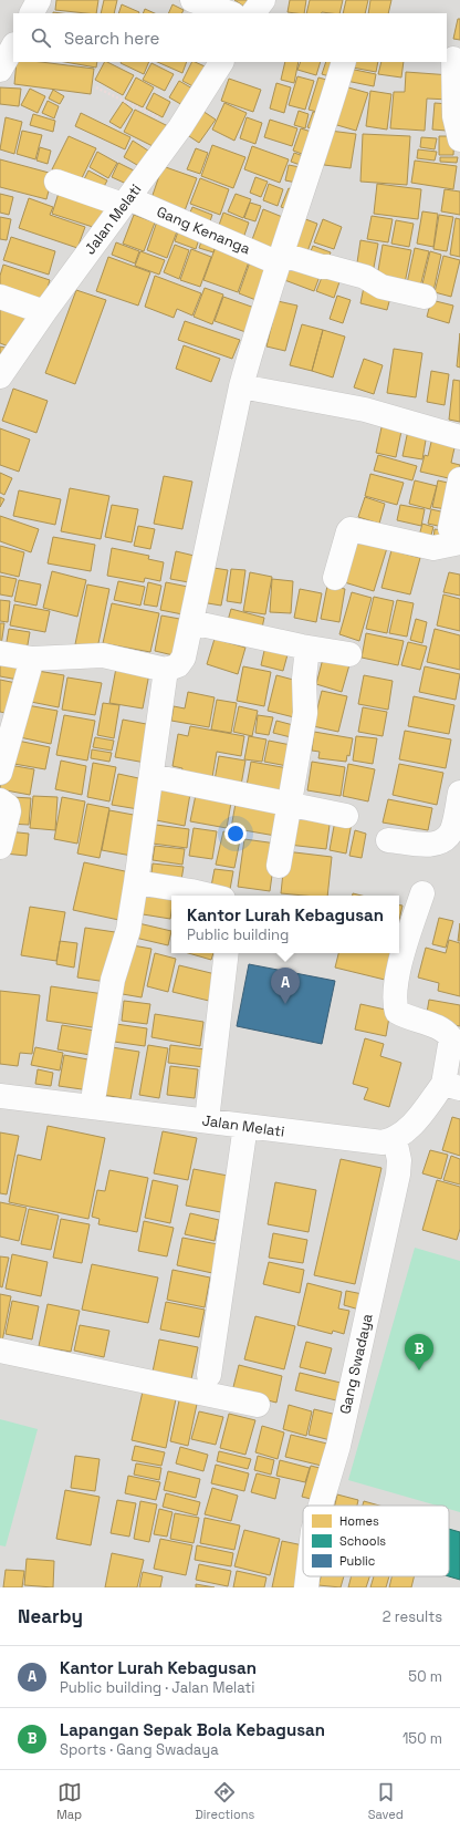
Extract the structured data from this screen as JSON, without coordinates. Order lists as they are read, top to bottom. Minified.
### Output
{"streets":{"street":["Jalan Melati","Gang Kenanga","Gang Swadaya"]},"crossings":[["Jalan Melati","Gang Kenanga"],["Jalan Melati","Gang Swadaya"]],"legend":["Homes","Schools","Public"],"page":{"search":"Search here","popup":["Kantor Lurah Kebagusan","Public building"],"pins":["A","B"],"heading":["Nearby","2 results"],"list":[{"mark":"A","name":"Kantor Lurah Kebagusan","note":"Public building · Jalan Melati","value":"50 m"},{"mark":"B","name":"Lapangan Sepak Bola Kebagusan","note":"Sports · Gang Swadaya","value":"150 m"}],"nav":["Map","Directions","Saved"]}}
